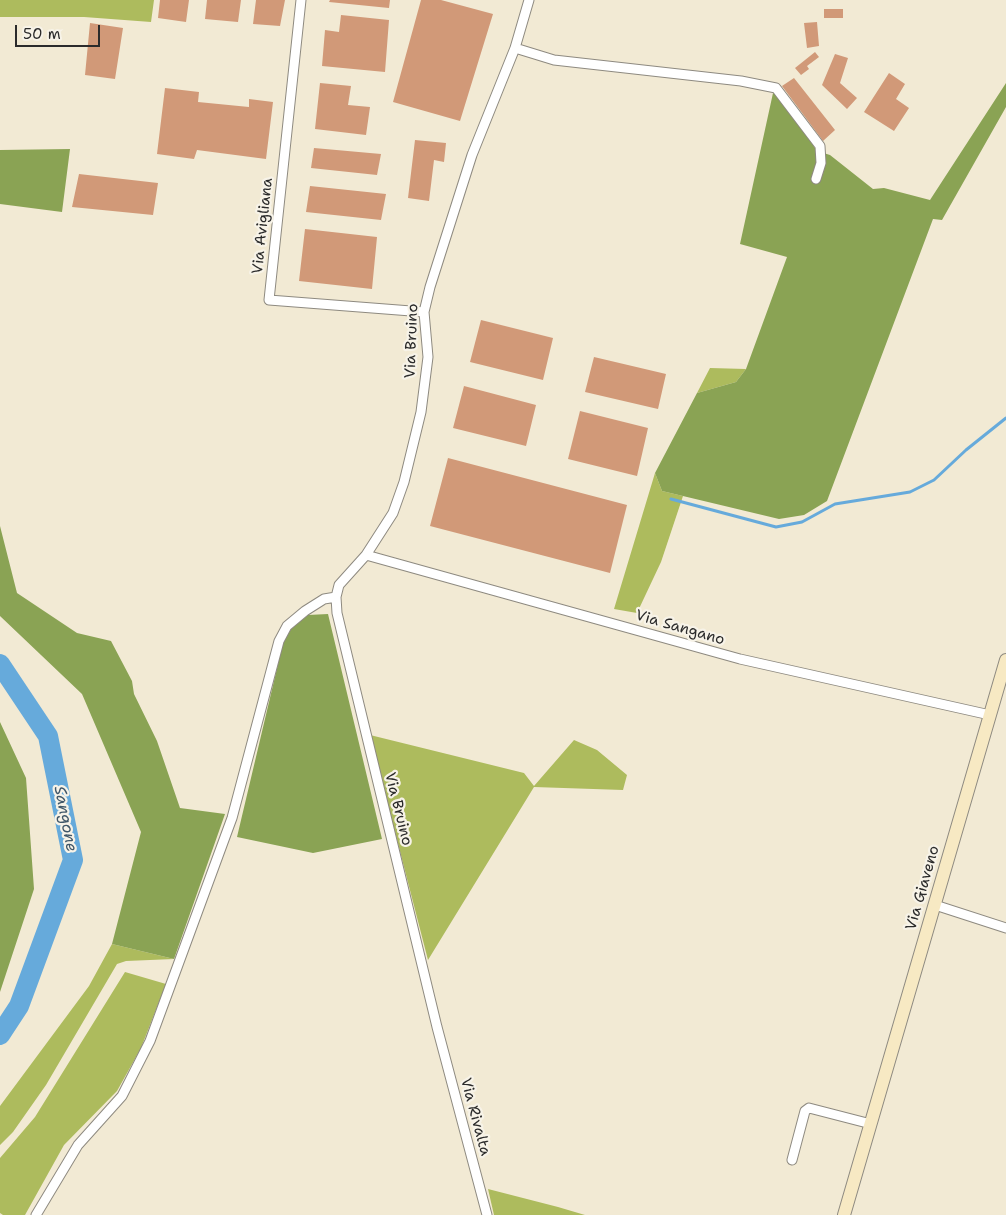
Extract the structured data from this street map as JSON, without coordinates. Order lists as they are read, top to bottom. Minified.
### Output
{"streets":{"main road":["Via Giaveno"],"street":["Via Avigliana","Via Bruino","Via Sangano","Via Rivalta"]},"crossings":[["Via Avigliana","Via Bruino"],["Via Bruino","Via Sangano"],["Via Bruino","Via Rivalta"],["Via Sangano","Via Giaveno"]],"water":["Sangone"],"scale_bar":"50 m"}
